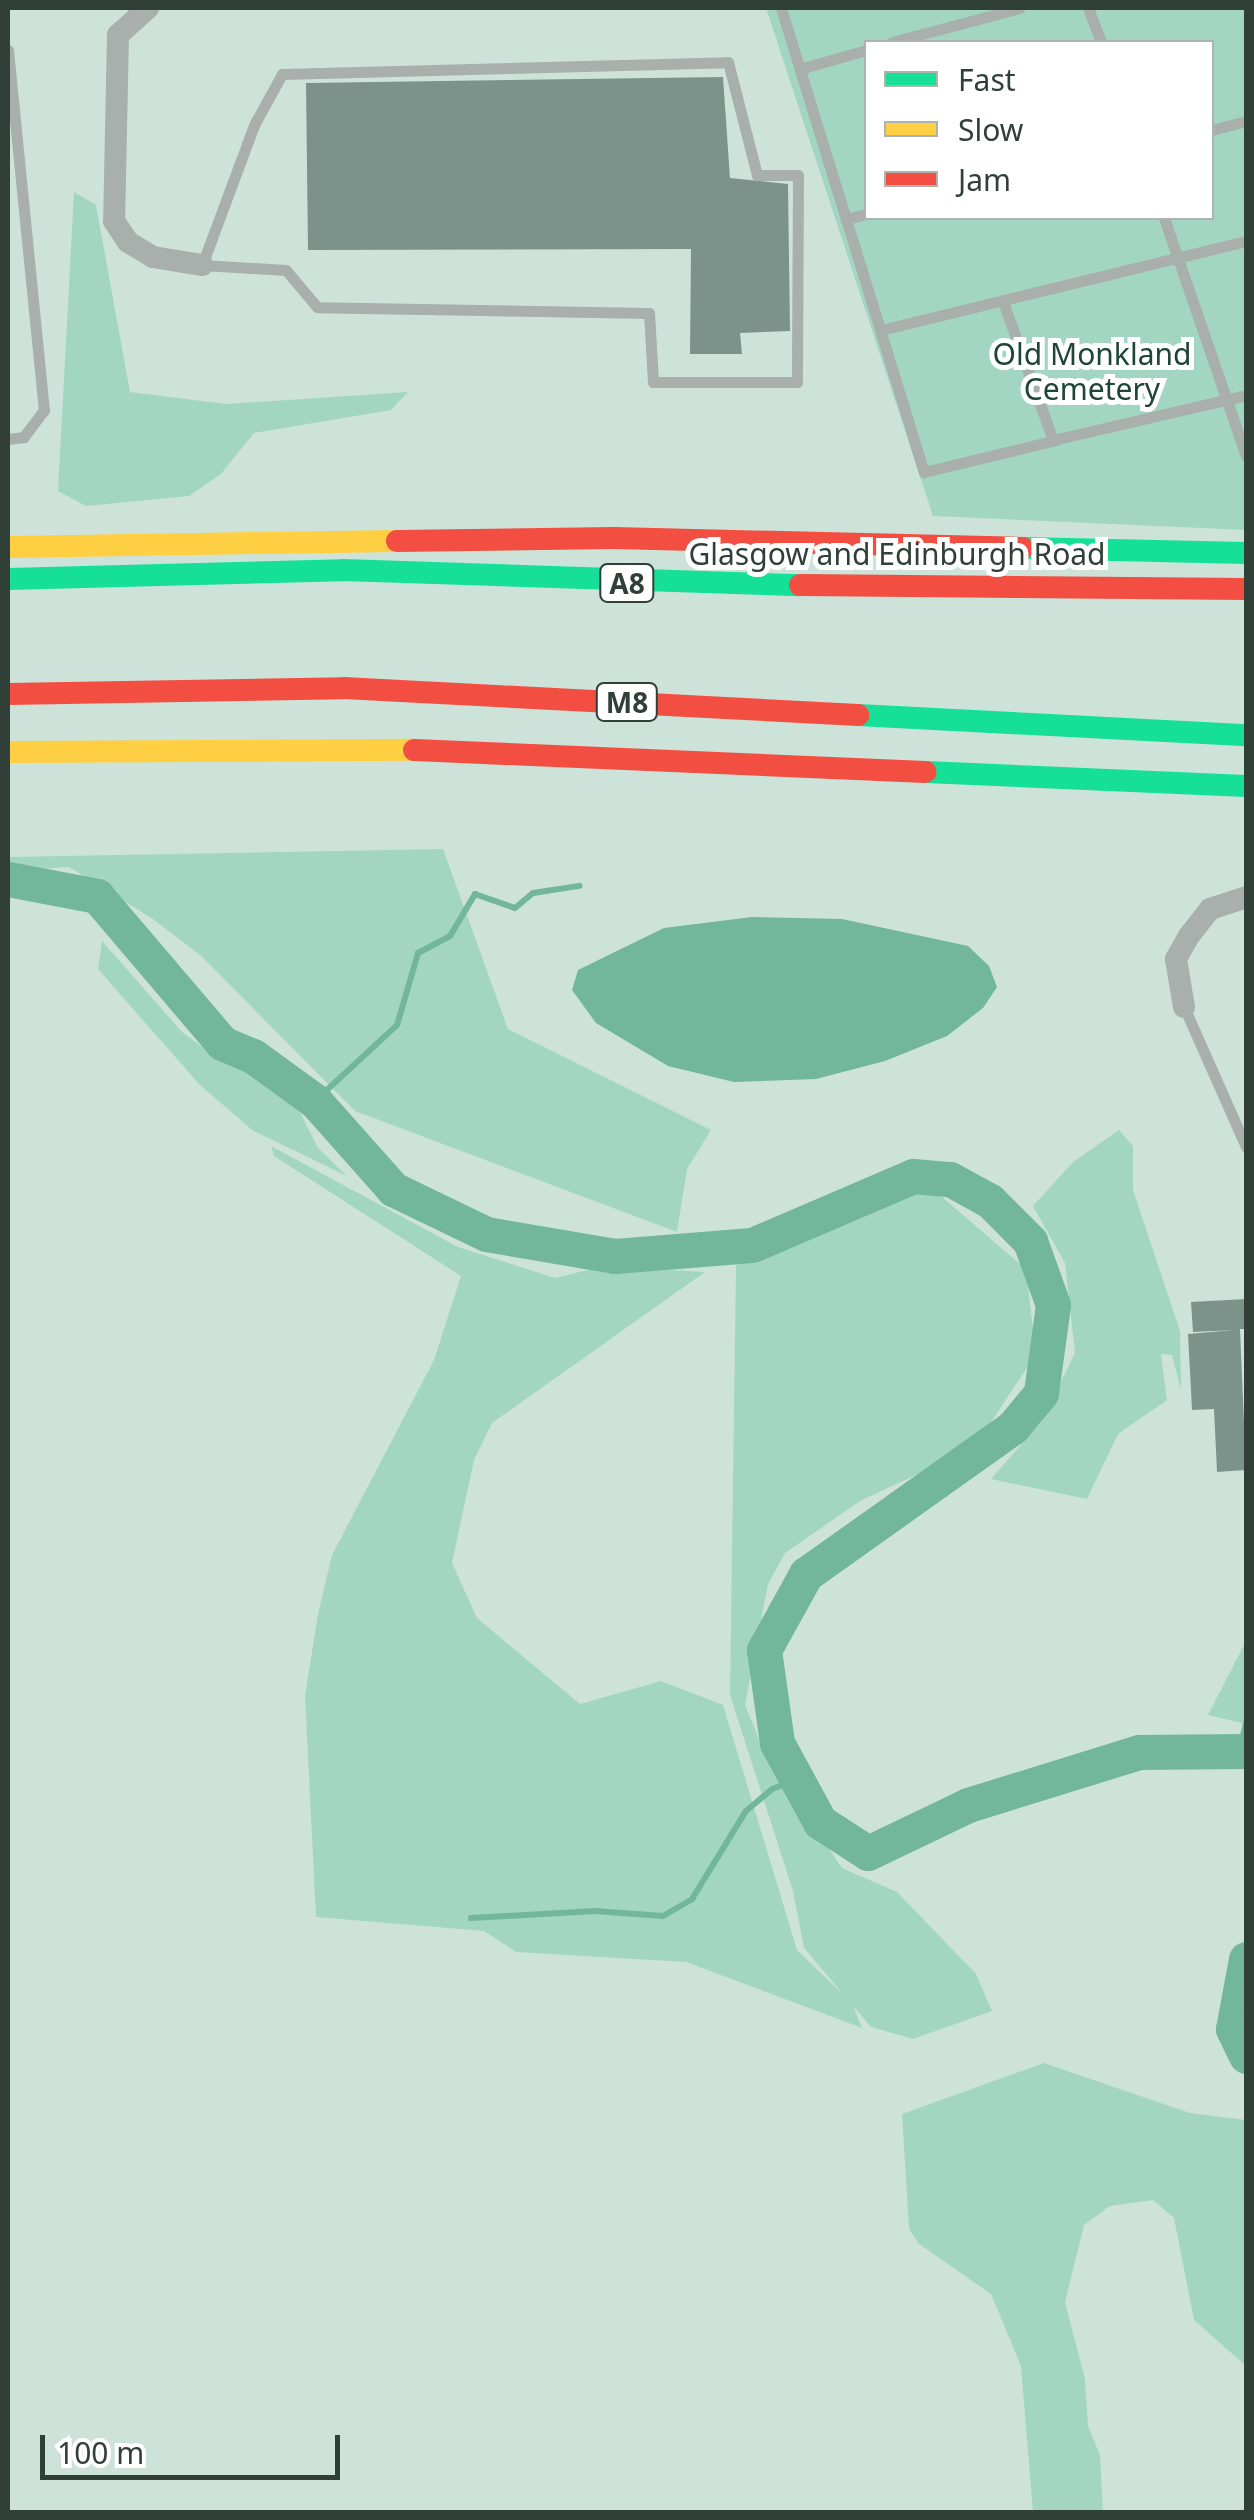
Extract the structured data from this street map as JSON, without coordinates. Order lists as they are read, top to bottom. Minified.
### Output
{"streets":{"highway":["Glasgow and Edinburgh Road","A8","M8"]},"parks":["Old Monkland Cemetery"],"legend":["Fast","Slow","Jam"],"scale_bar":"100 m"}
